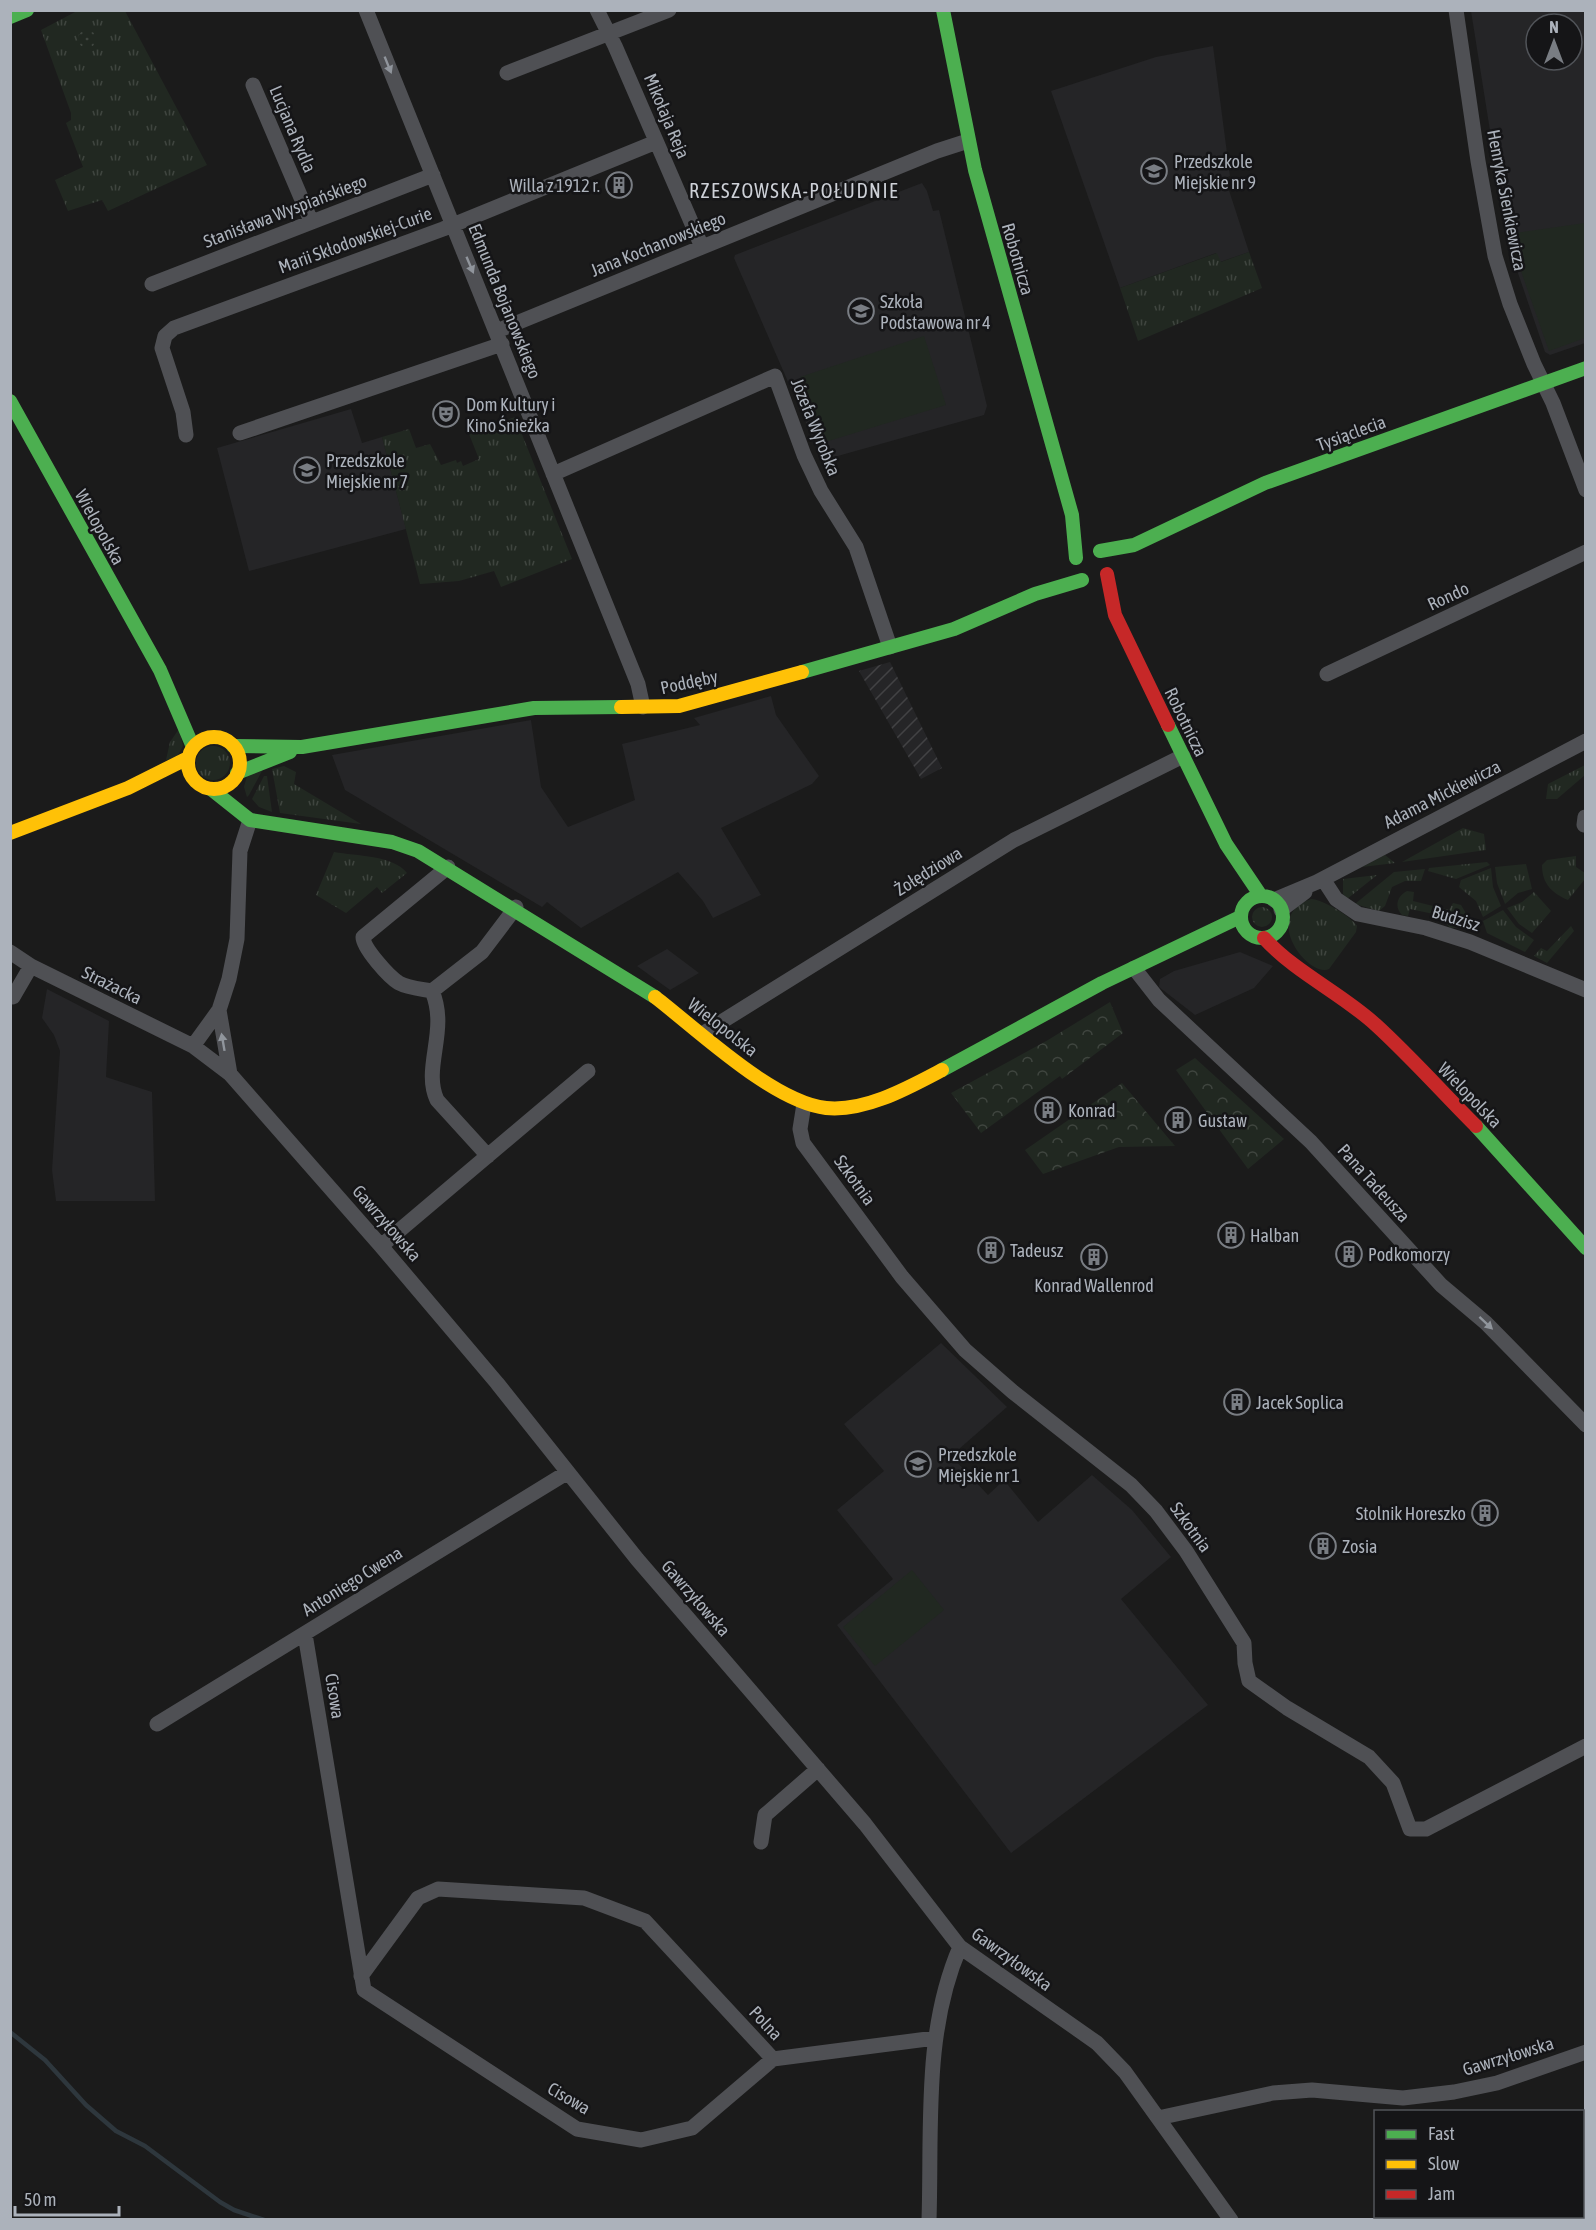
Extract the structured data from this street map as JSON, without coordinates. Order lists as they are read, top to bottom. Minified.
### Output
{"streets":{"street":["Mikołaja Reja","Lucjana Rydla","Henryka Sienkiewicza","Stanisława Wyspiańskiego","Marii Skłodowskiej-Curie","Jana Kochanowskiego","Robotnicza","Edmunda Bojanowskiego","Józefa Wyrobka","Tysiąclecia","Wielopolska","Rondo","Poddęby","Adama Mickiewicza","Żołędziowa","Budzisz","Strażacka","Szkotnia","Pana Tadeusza","Gawrzyłowska","Antoniego Cwena","Cisowa","Polna"]},"crossings":[["Mikołaja Reja","Marii Skłodowskiej-Curie"],["Mikołaja Reja","Jana Kochanowskiego"],["Lucjana Rydla","Stanisława Wyspiańskiego"],["Henryka Sienkiewicza","Tysiąclecia"],["Stanisława Wyspiańskiego","Edmunda Bojanowskiego"],["Marii Skłodowskiej-Curie","Edmunda Bojanowskiego"],["Jana Kochanowskiego","Robotnicza"],["Jana Kochanowskiego","Edmunda Bojanowskiego"],["Robotnicza","Tysiąclecia"],["Robotnicza","Wielopolska"],["Robotnicza","Poddęby"],["Robotnicza","Adama Mickiewicza"],["Robotnicza","Żołędziowa"],["Edmunda Bojanowskiego","Józefa Wyrobka"],["Edmunda Bojanowskiego","Poddęby"],["Józefa Wyrobka","Poddęby"],["Tysiąclecia","Poddęby"],["Wielopolska","Poddęby"],["Wielopolska","Adama Mickiewicza"],["Wielopolska","Żołędziowa"],["Wielopolska","Szkotnia"],["Wielopolska","Pana Tadeusza"],["Adama Mickiewicza","Budzisz"],["Strażacka","Gawrzyłowska"],["Gawrzyłowska","Antoniego Cwena"],["Antoniego Cwena","Cisowa"],["Cisowa","Polna"]],"one_way":["Edmunda Bojanowskiego","Pana Tadeusza"],"districts":["RZESZOWSKA-POŁUDNIE"],"places":{"school or university":["Przedszkole Miejskie nr 9","Szkoła Podstawowa nr 4","Przedszkole Miejskie nr 7","Przedszkole Miejskie nr 1"],"building":["Willa z 1912 r.","Konrad","Gustaw","Halban","Tadeusz","Podkomorzy","Konrad Wallenrod","Jacek Soplica","Stolnik Horeszko","Zosia"],"theatre":["Dom Kultury i Kino Śnieżka"]},"legend":["Fast","Slow","Jam"],"scale_bar":"50 m","north":"top"}
